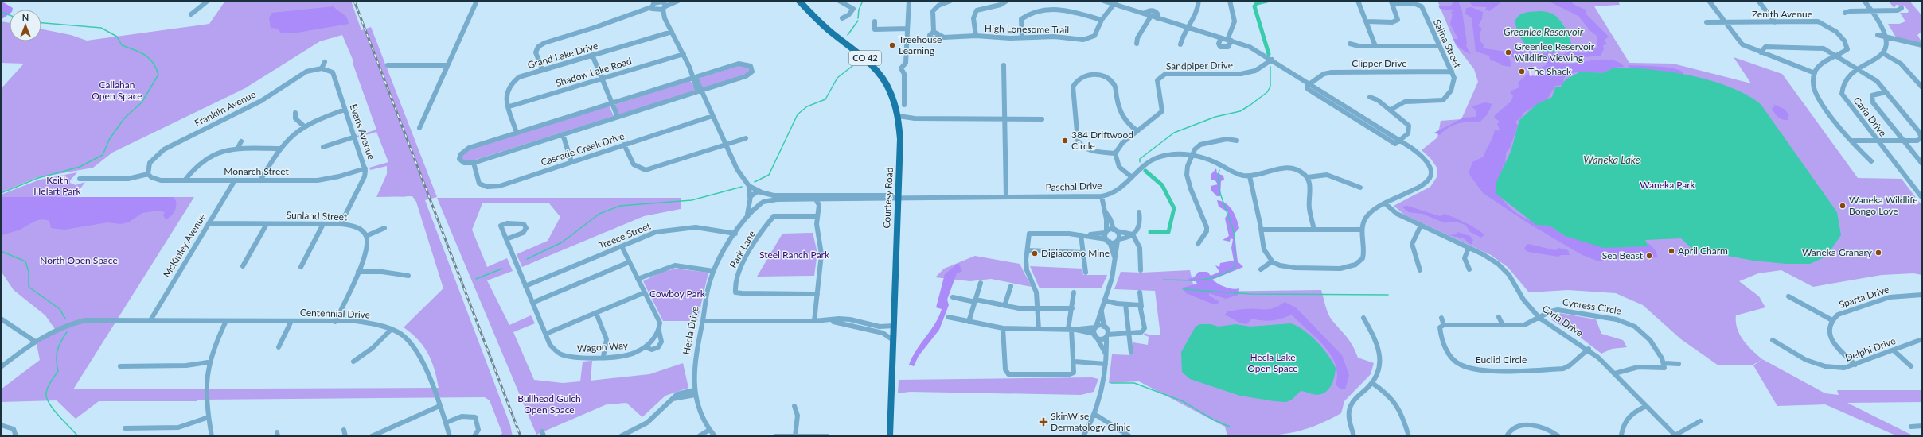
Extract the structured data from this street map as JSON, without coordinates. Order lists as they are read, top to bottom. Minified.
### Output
{"streets":{"main road":["CO 42","Courtesy Road"],"street":["Zenith Avenue","High Lonesome Trail","Salina Street","Grand Lake Drive","Clipper Drive","Sandpiper Drive","Shadow Lake Road","Franklin Avenue","Caria Drive","Evans Avenue","Cascade Creek Drive","Monarch Street","Paschal Drive","Sunland Street","Treece Street","McKinley Avenue","Park Lane","Sparta Drive","Cypress Circle","Centennial Drive","Hecla Drive","Wagon Way","Delphi Drive","Euclid Circle"]},"crossings":[["Salina Street","Clipper Drive"],["Grand Lake Drive","Shadow Lake Road"],["Franklin Avenue","Evans Avenue"],["Franklin Avenue","Monarch Street"],["Caria Drive","Cypress Circle"],["Caria Drive","Euclid Circle"],["Evans Avenue","Monarch Street"],["Evans Avenue","Sunland Street"],["Monarch Street","McKinley Avenue"],["Paschal Drive","Courtesy Road"],["Sunland Street","McKinley Avenue"],["Treece Street","Hecla Drive"],["Treece Street","Wagon Way"],["McKinley Avenue","Centennial Drive"],["Sparta Drive","Delphi Drive"]],"water":["Greenlee Reservoir","Waneka Lake"],"parks":["Callahan Open Space","Keith Helart Park","Waneka Park","Steel Ranch Park","North Open Space","Cowboy Park","Hecla Lake Open Space","Bullhead Gulch Open Space"],"places":{"other":["Treehouse Learning","Greenlee Reservoir Wildlife Viewing","The Shack","384 Driftwood Circle","Waneka Wildlife Bongo Love","April Charm","Waneka Granary","Digiacomo Mine","Sea Beast"],"health":["SkinWise Dermatology Clinic"]},"north":"top"}
